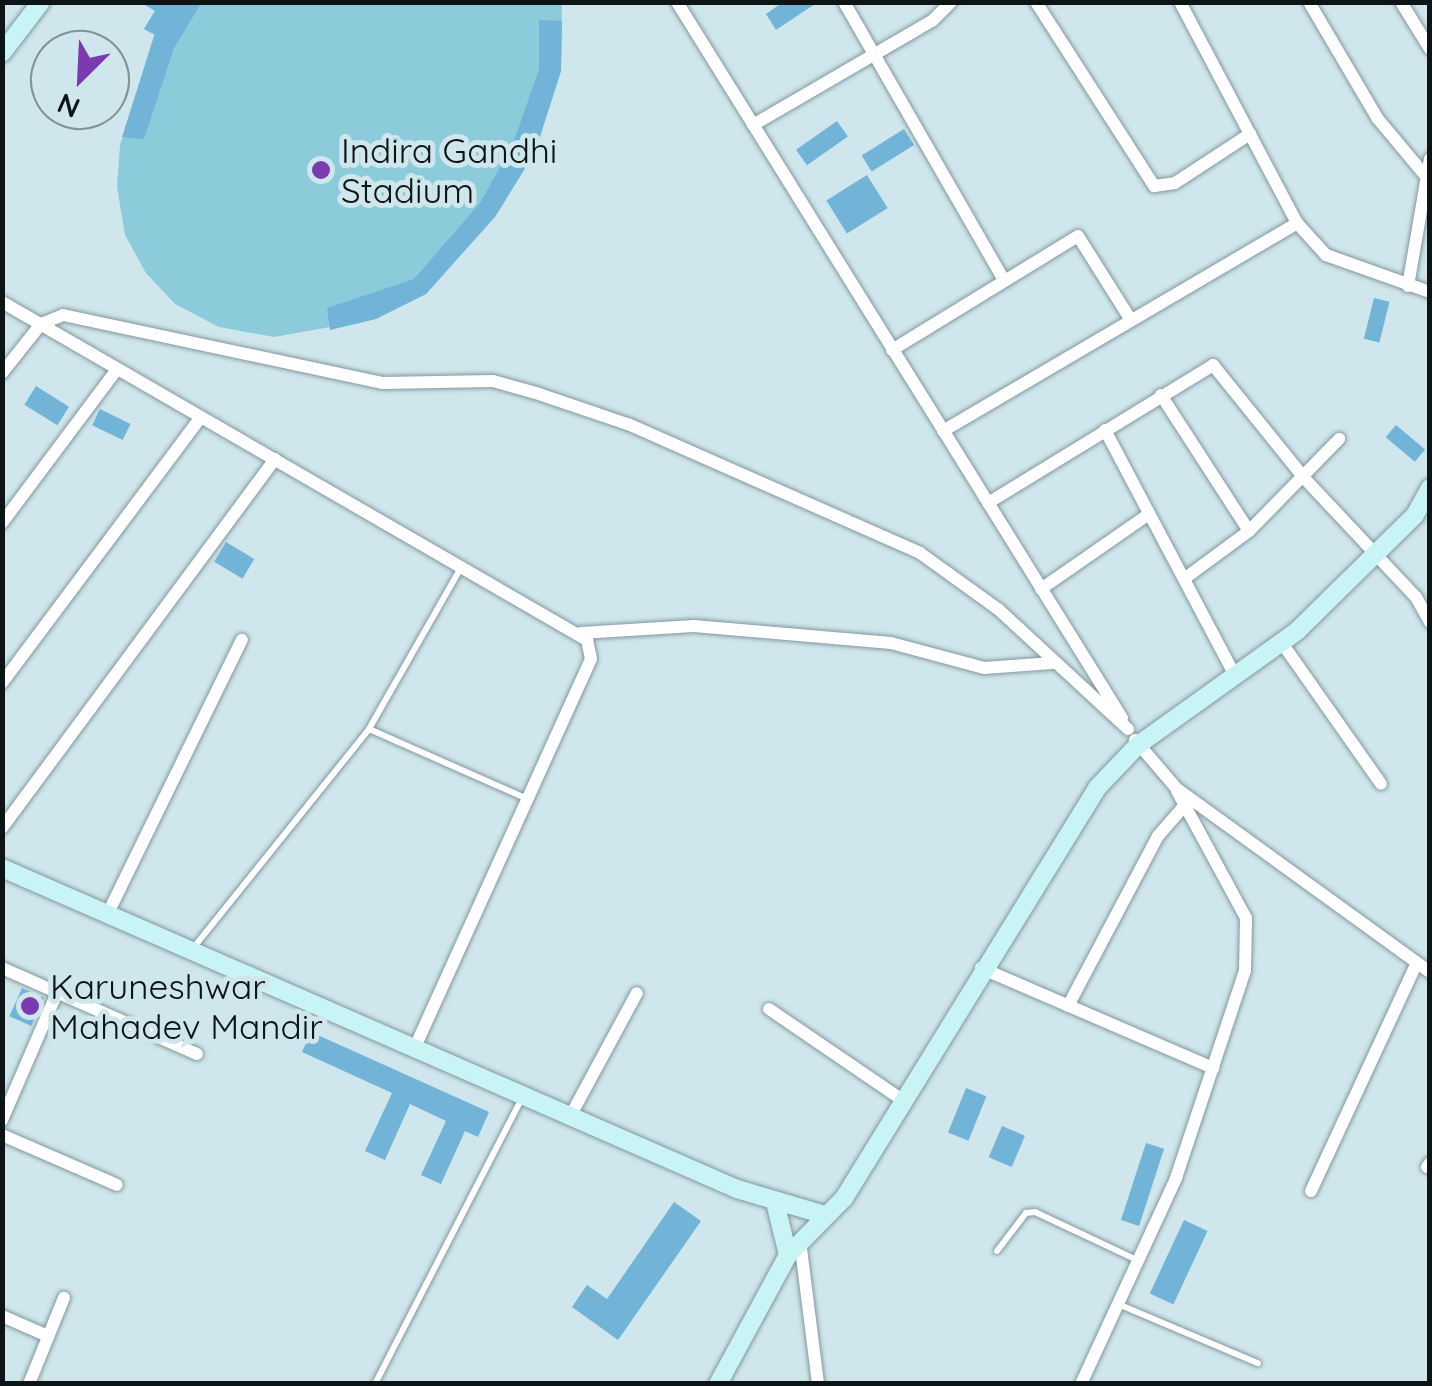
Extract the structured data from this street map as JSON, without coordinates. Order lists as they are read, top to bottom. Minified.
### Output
{"places":["Indira Gandhi Stadium","Karuneshwar Mahadev Mandir"],"north":"bottom left"}
